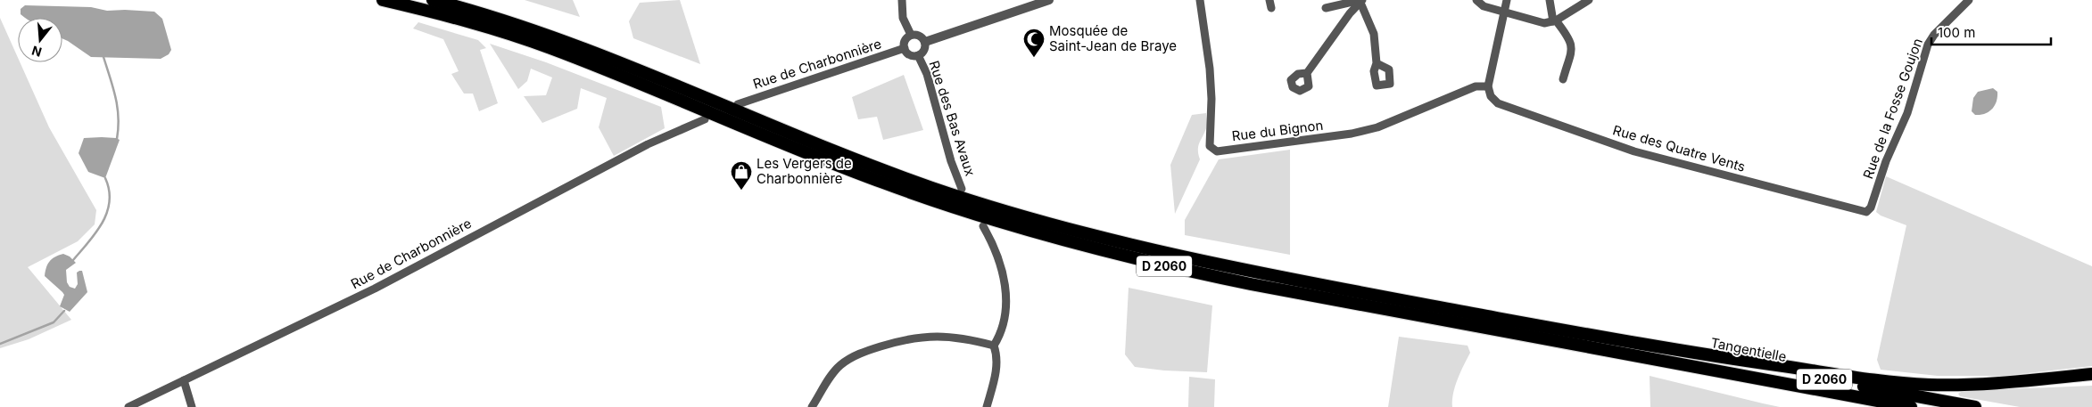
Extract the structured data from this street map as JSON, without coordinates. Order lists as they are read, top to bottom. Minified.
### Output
{"streets":{"highway":["D 2060","Tangentielle"],"street":["Rue de Charbonnière","Rue de la Fosse Goujon","Rue des Bas Avaux","Rue du Bignon","Rue des Quatre Vents"]},"crossings":[["Rue de Charbonnière","Rue des Bas Avaux"],["Rue de la Fosse Goujon","Rue des Quatre Vents"],["Rue du Bignon","Rue des Quatre Vents"],["D 2060","Tangentielle"]],"places":{"mosque":["Mosquée de Saint-Jean de Braye"],"shop":["Les Vergers de Charbonnière"]},"scale_bar":"100 m","north":"bottom"}
